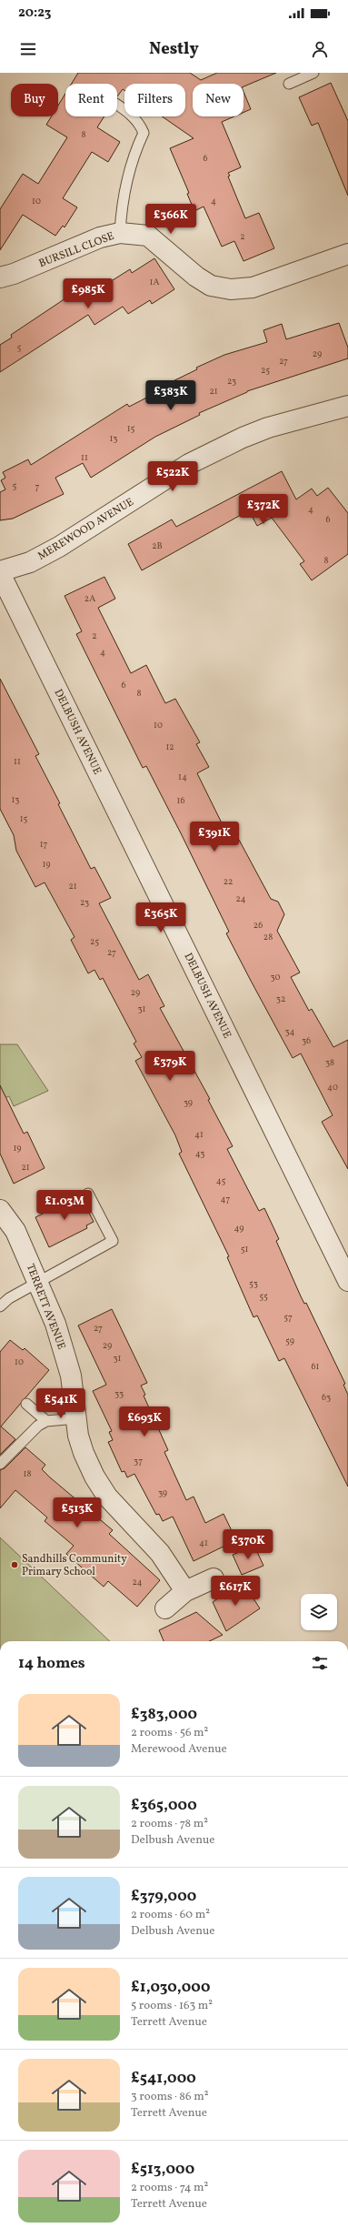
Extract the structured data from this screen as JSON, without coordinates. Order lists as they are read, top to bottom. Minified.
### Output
{"streets":{"street":["BURSILL CLOSE","MEREWOOD AVENUE","DELBUSH AVENUE","TERRETT AVENUE"]},"crossings":[["MEREWOOD AVENUE","DELBUSH AVENUE"]],"places":["Sandhills Community Primary School"],"house_numbers":["8","6","10","4","2","1A","5","29","27","25","23","21","15","13","11","5","7","4","6","2B","8","2A","2","4","6","8","10","12","11","14","13","16","15","17","19","22","21","24","23","26","28","25","27","30","29","32","31","34","36","38","40","39","41","19","43","21","45","47","49","51","53","55","57","27","59","29","31","10","61","33","63","37","18","39","41","24"],"page":{"status":"20:23","header":"Nestly","chip":["Buy","Rent","Filters","New"],"price":["£366K","£985K","£383K","£522K","£372K","£391K","£365K","£379K","£1.03M","£541K","£693K","£513K","£370K","£617K"],"heading":"14 homes","list":[{"name":"£383,000","note":"2 rooms · 56 m² · Merewood Avenue"},{"name":"£365,000","note":"2 rooms · 78 m² · Delbush Avenue"},{"name":"£379,000","note":"2 rooms · 60 m² · Delbush Avenue"},{"name":"£1,030,000","note":"5 rooms · 163 m² · Terrett Avenue"},{"name":"£541,000","note":"3 rooms · 86 m² · Terrett Avenue"},{"name":"£513,000","note":"2 rooms · 74 m² · Terrett Avenue"}]}}
